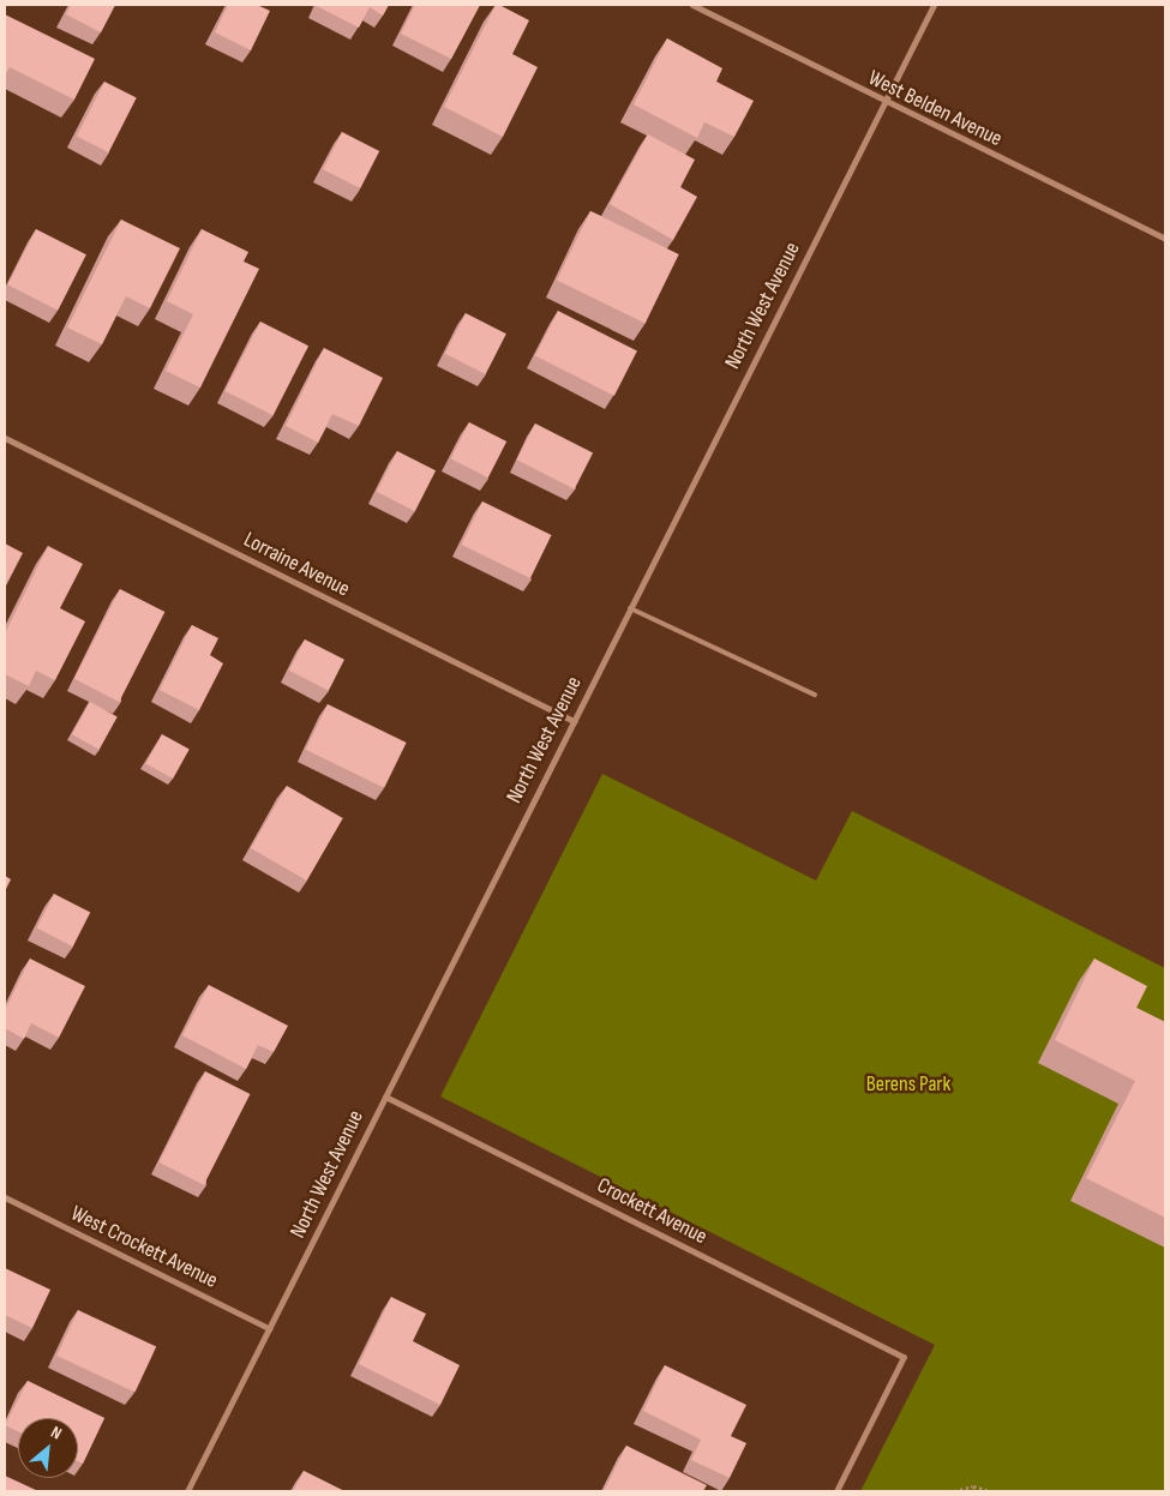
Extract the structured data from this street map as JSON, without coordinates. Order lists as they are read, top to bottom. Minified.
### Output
{"streets":{"street":["West Belden Avenue","North West Avenue","Lorraine Avenue","Crockett Avenue","West Crockett Avenue"]},"crossings":[["West Belden Avenue","North West Avenue"],["North West Avenue","Lorraine Avenue"],["North West Avenue","Crockett Avenue"],["North West Avenue","West Crockett Avenue"]],"parks":["Berens Park"],"north":"top right"}
